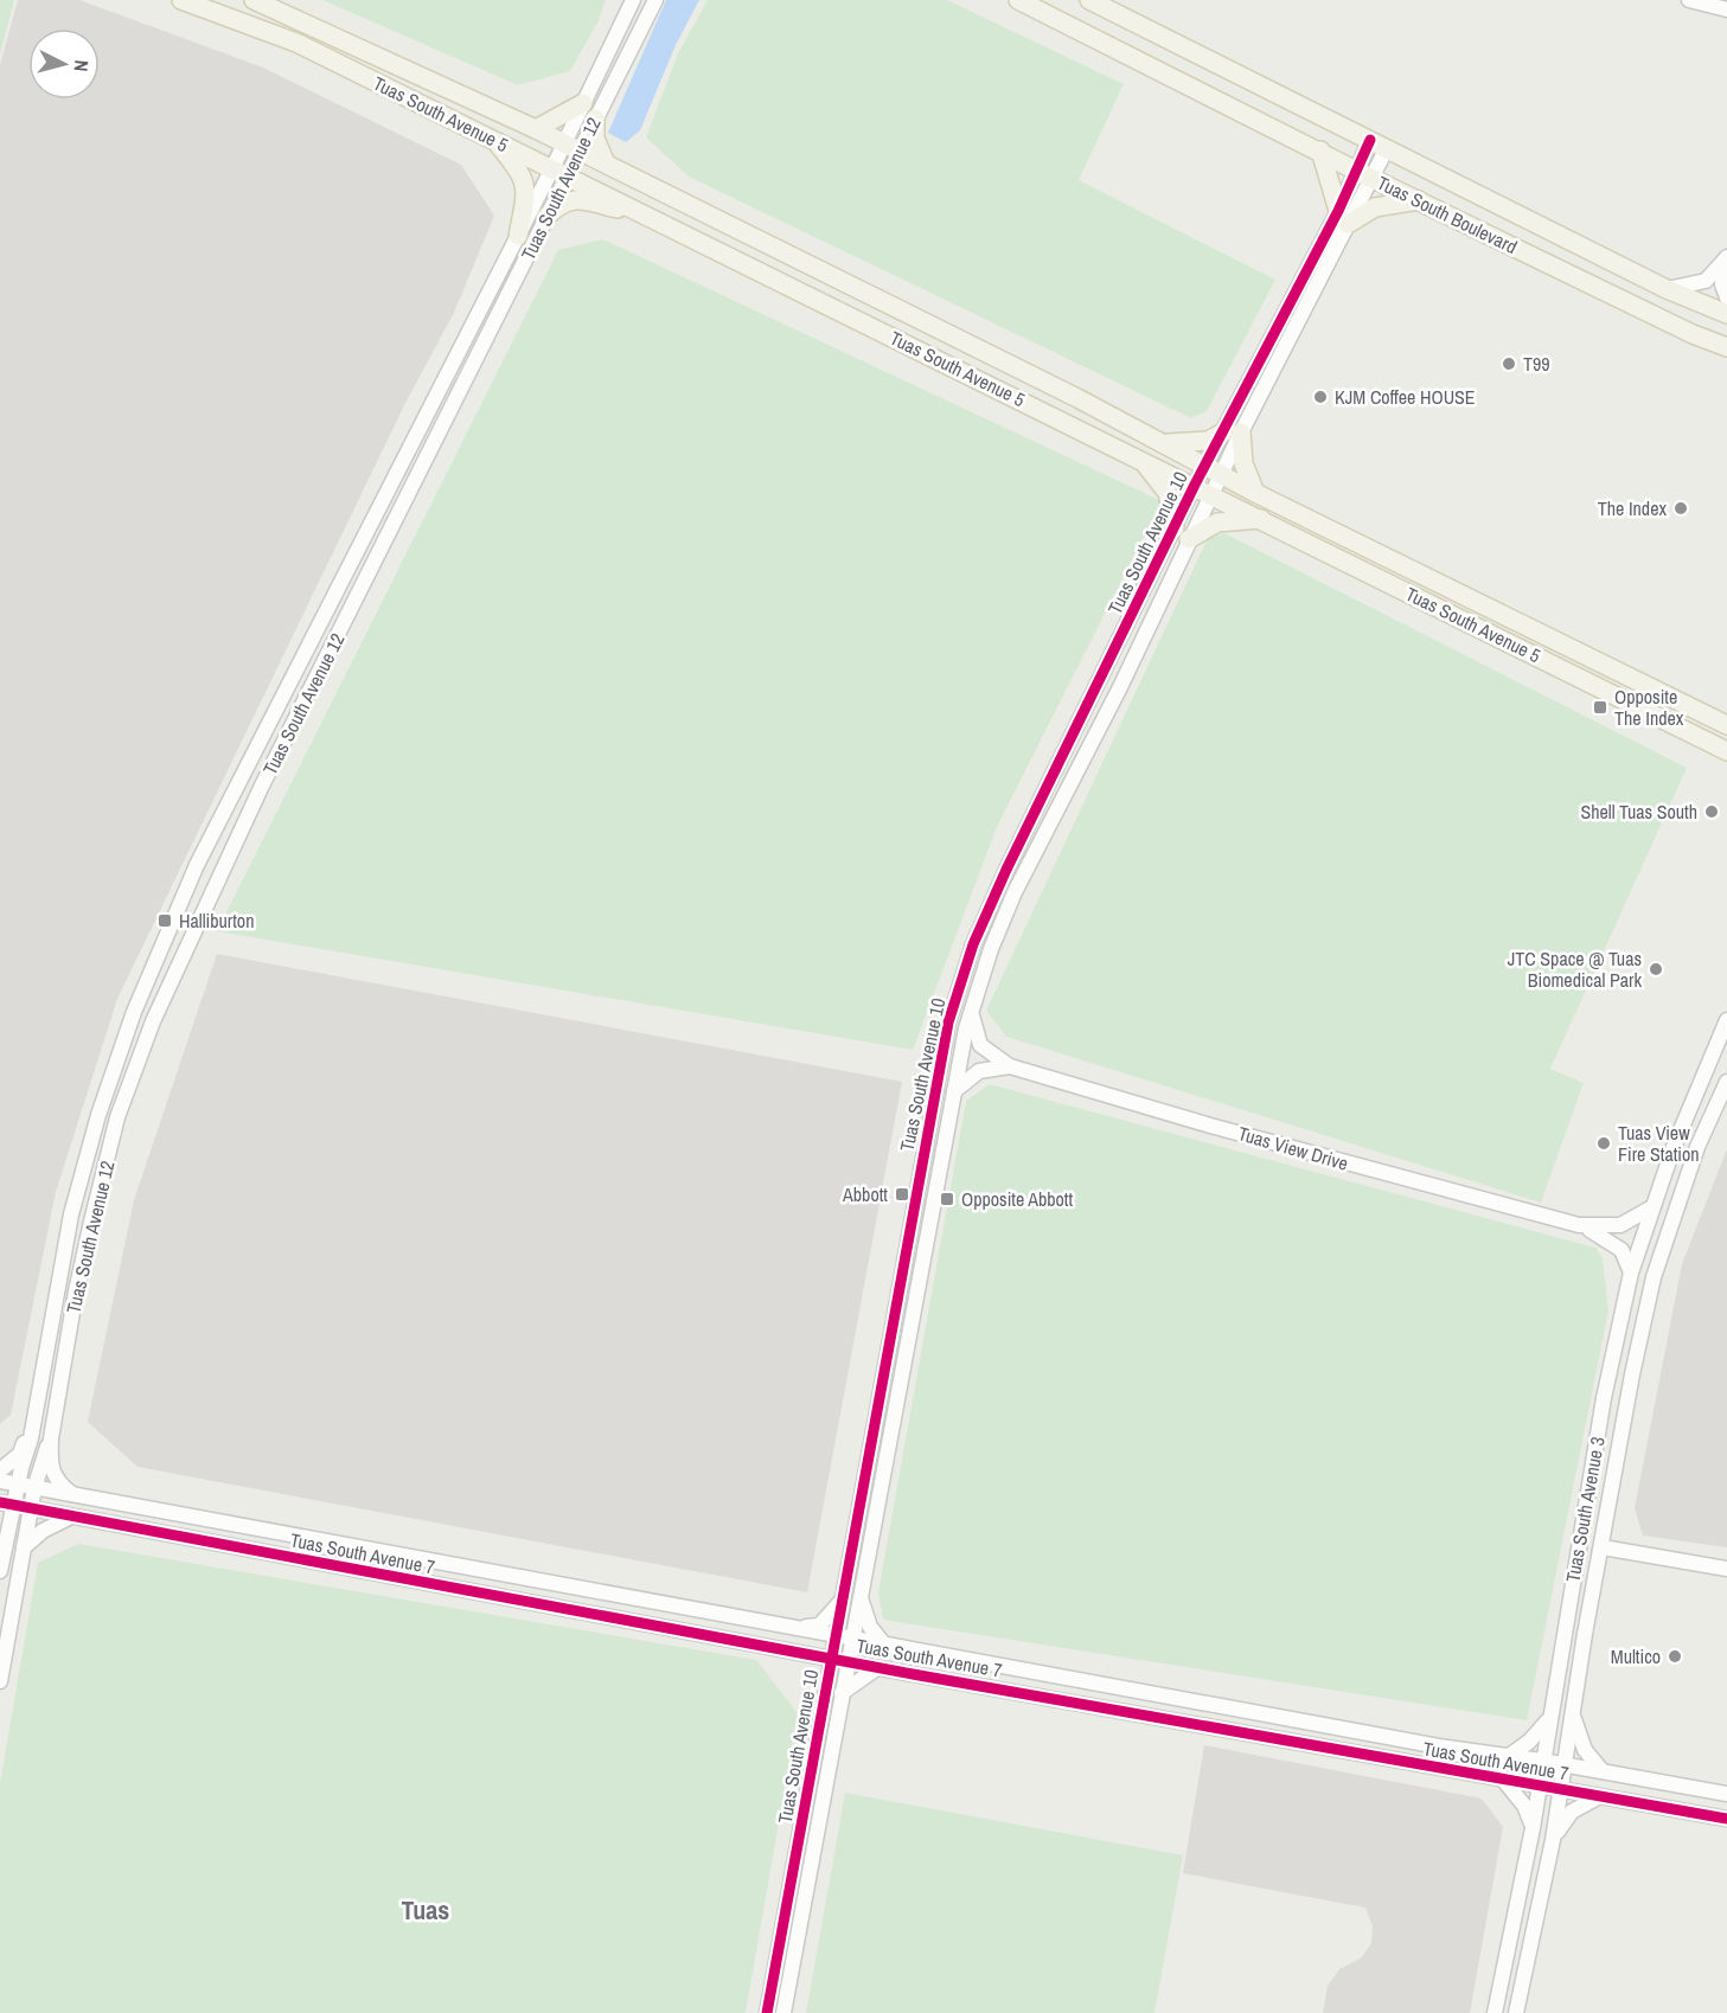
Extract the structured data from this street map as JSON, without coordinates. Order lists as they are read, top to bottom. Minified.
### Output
{"streets":{"main road":["Tuas South Avenue 5","Tuas South Boulevard"],"street":["Tuas South Avenue 12","Tuas South Avenue 10","Tuas View Drive","Tuas South Avenue 3","Tuas South Avenue 7"]},"crossings":[["Tuas South Avenue 5","Tuas South Avenue 12"],["Tuas South Avenue 5","Tuas South Avenue 10"],["Tuas South Avenue 12","Tuas South Avenue 7"],["Tuas South Boulevard","Tuas South Avenue 10"],["Tuas South Avenue 10","Tuas View Drive"],["Tuas South Avenue 10","Tuas South Avenue 7"],["Tuas View Drive","Tuas South Avenue 3"],["Tuas South Avenue 3","Tuas South Avenue 7"]],"districts":["Tuas"],"places":{"other":["T99","KJM Coffee HOUSE","The Index","Shell Tuas South","JTC Space @ Tuas Biomedical Park","Tuas View Fire Station","Multico"],"transit":["Opposite The Index","Halliburton","Abbott","Opposite Abbott"]},"north":"right"}
